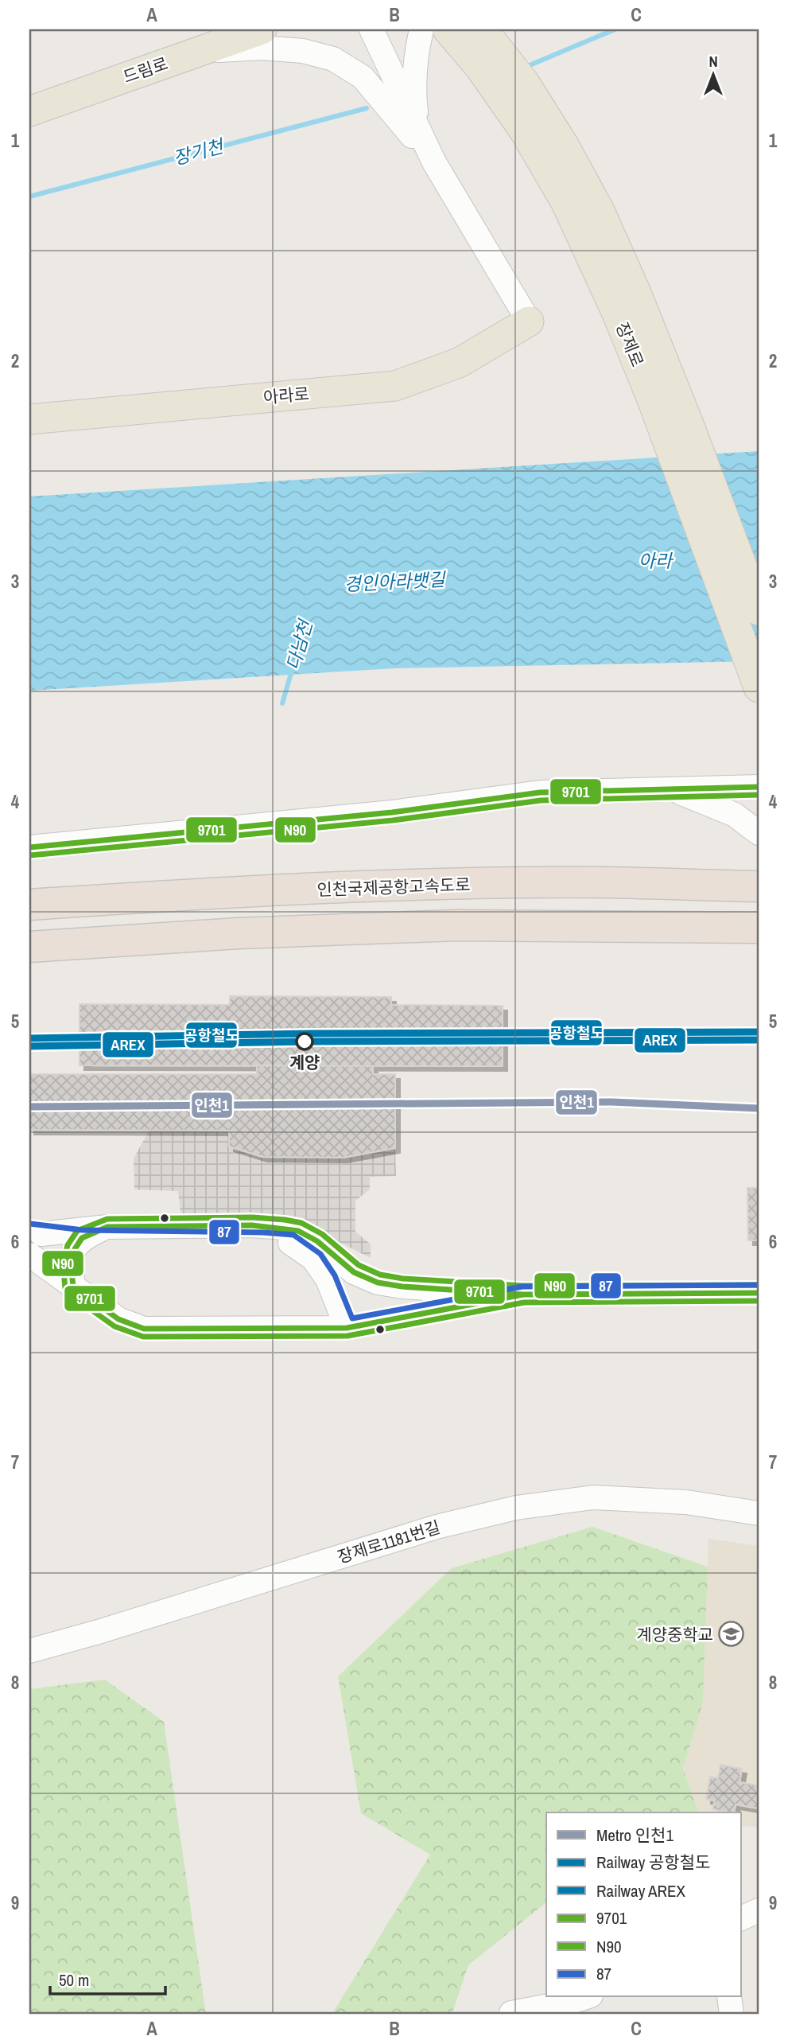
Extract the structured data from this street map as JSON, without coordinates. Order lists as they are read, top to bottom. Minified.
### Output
{"streets":{"highway":["인천국제공항고속도로"],"main road":["드림로","장제로","아라로"],"street":["장제로1181번길"]},"water":["장기천","아라","경인아라뱃길","다남천"],"places":{"other":["계양"],"school or university":["계양중학교"]},"lines":["transit line 9701","transit line N90","rail line 공항철도","rail line AREX","metro line 인천1","transit line 87"],"legend":["Metro 인천1","Railway 공항철도","Railway AREX","9701","N90","87"],"scale_bar":"50 m","north":"top","grid":{"columns":["A","B","C"],"rows":["1","2","3","4","5","6","7","8","9"]}}
